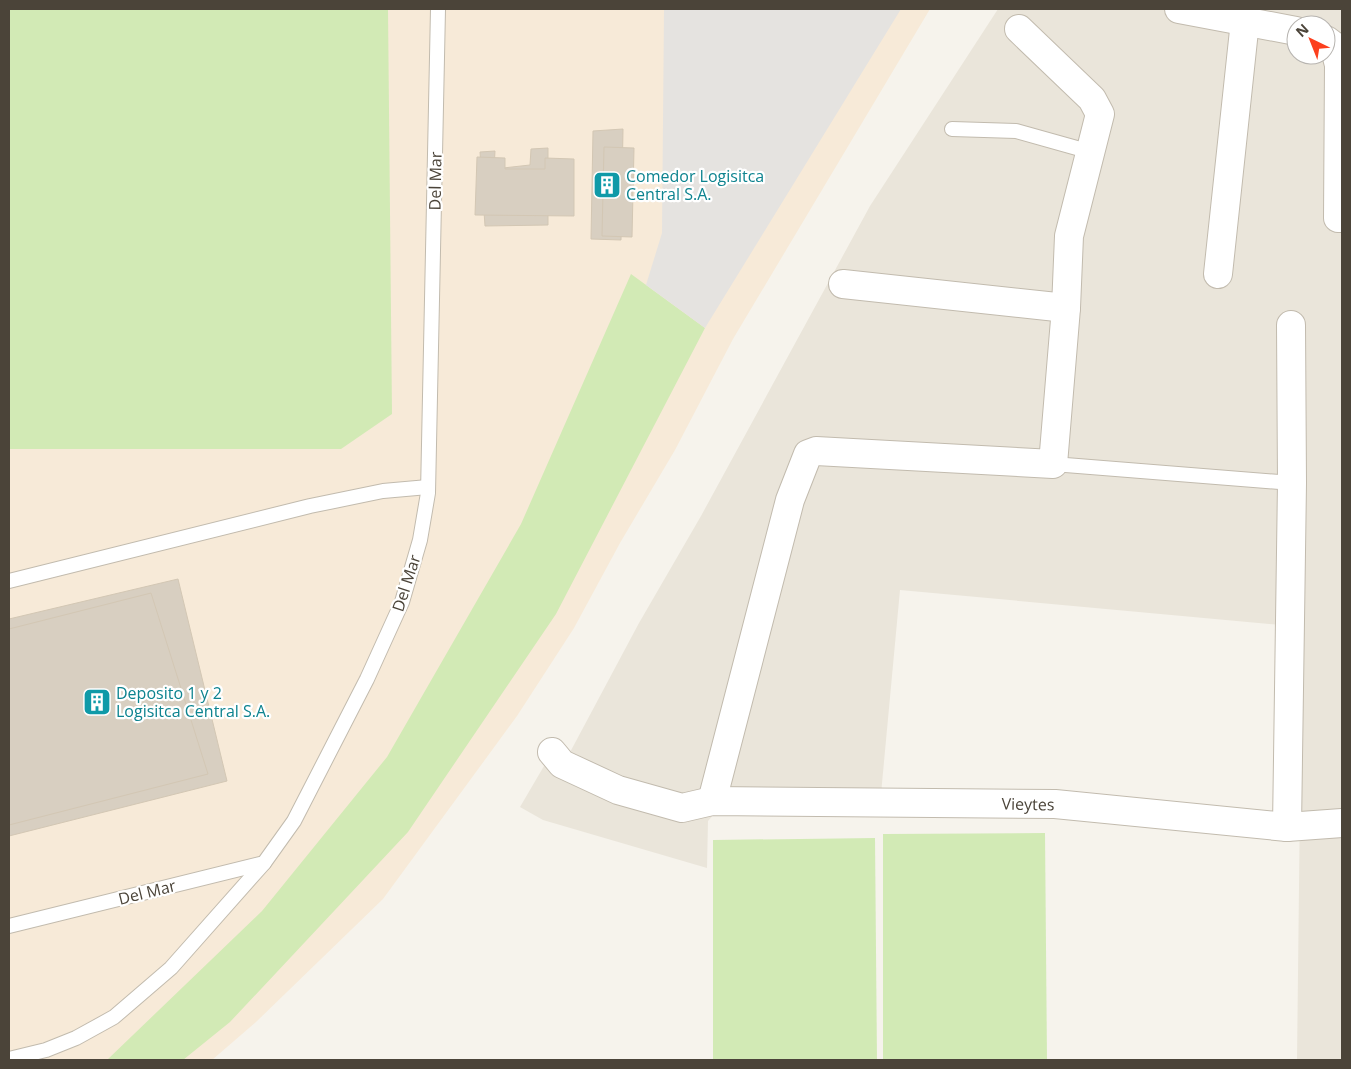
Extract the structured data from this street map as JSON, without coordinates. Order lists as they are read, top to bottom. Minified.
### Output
{"streets":{"street":["Vieytes"],"lane":["Del Mar"]},"places":{"building":["Comedor Logisitca Central S.A.","Deposito 1 y 2 Logisitca Central S.A."]},"north":"top left"}
